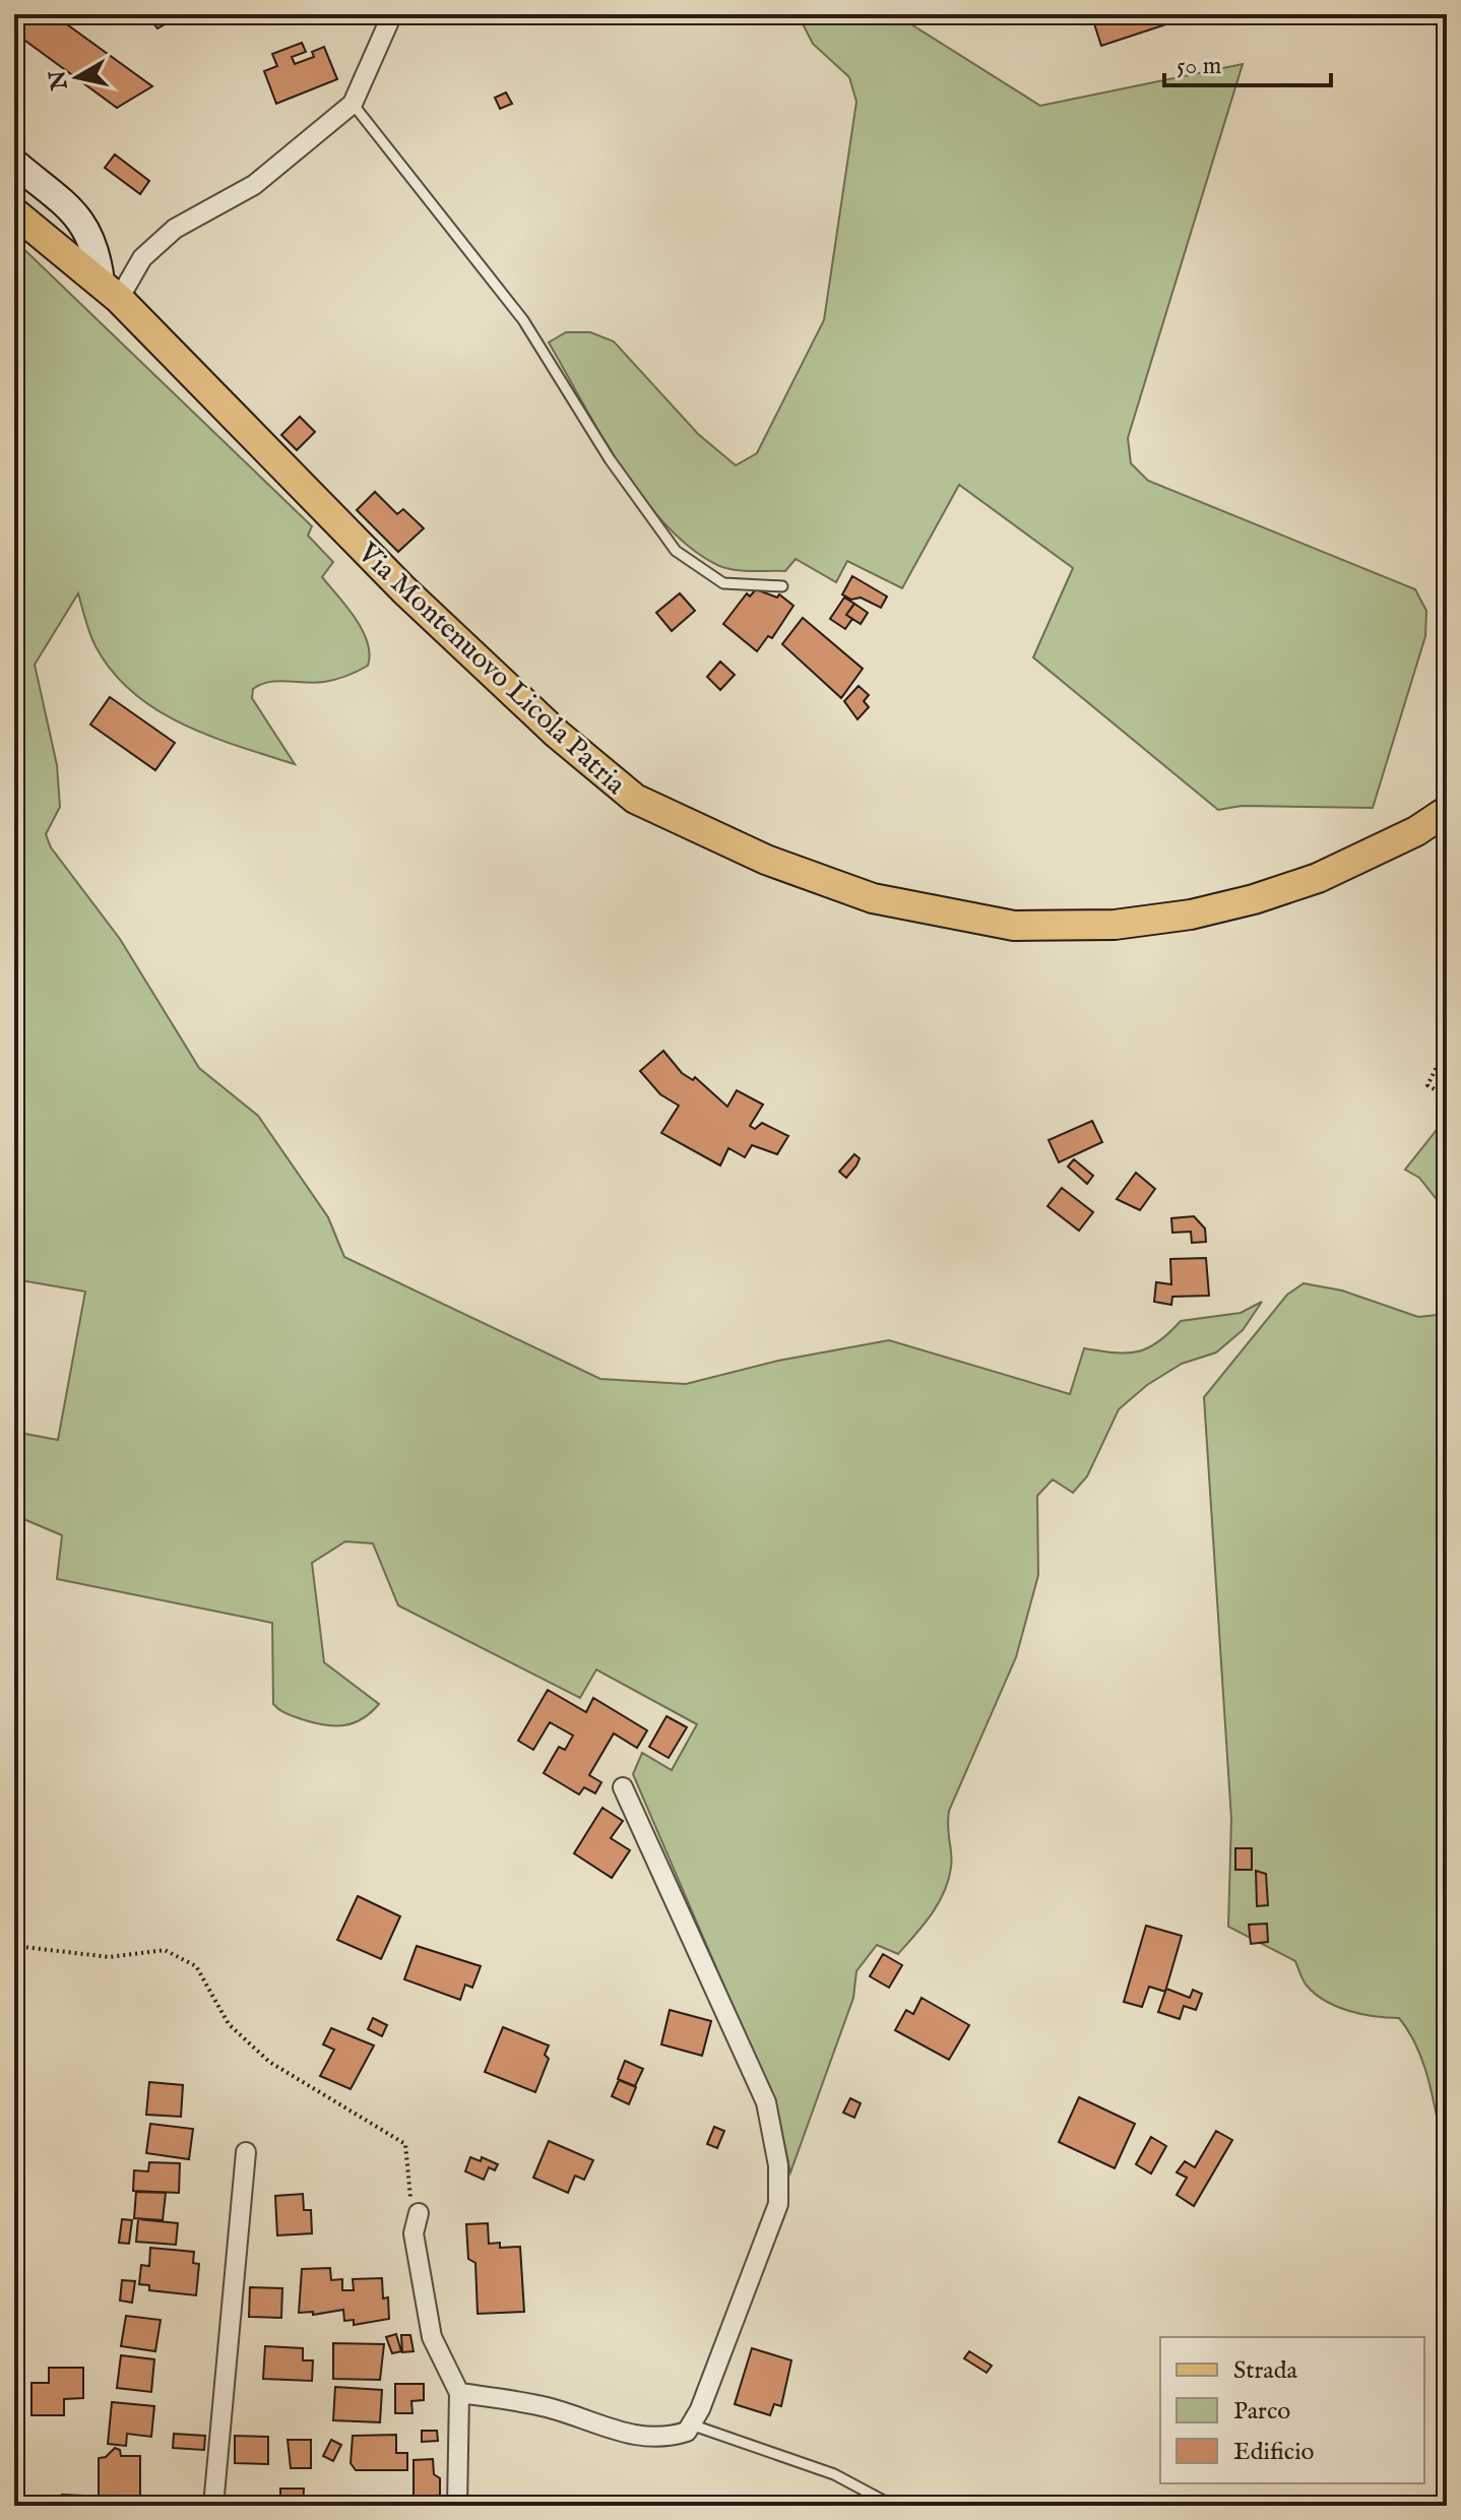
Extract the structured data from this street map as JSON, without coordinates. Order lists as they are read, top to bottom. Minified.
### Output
{"streets":{"main road":["Via Montenuovo Licola Patria"]},"legend":["Strada","Parco","Edificio"],"scale_bar":"50 m","north":"left"}
